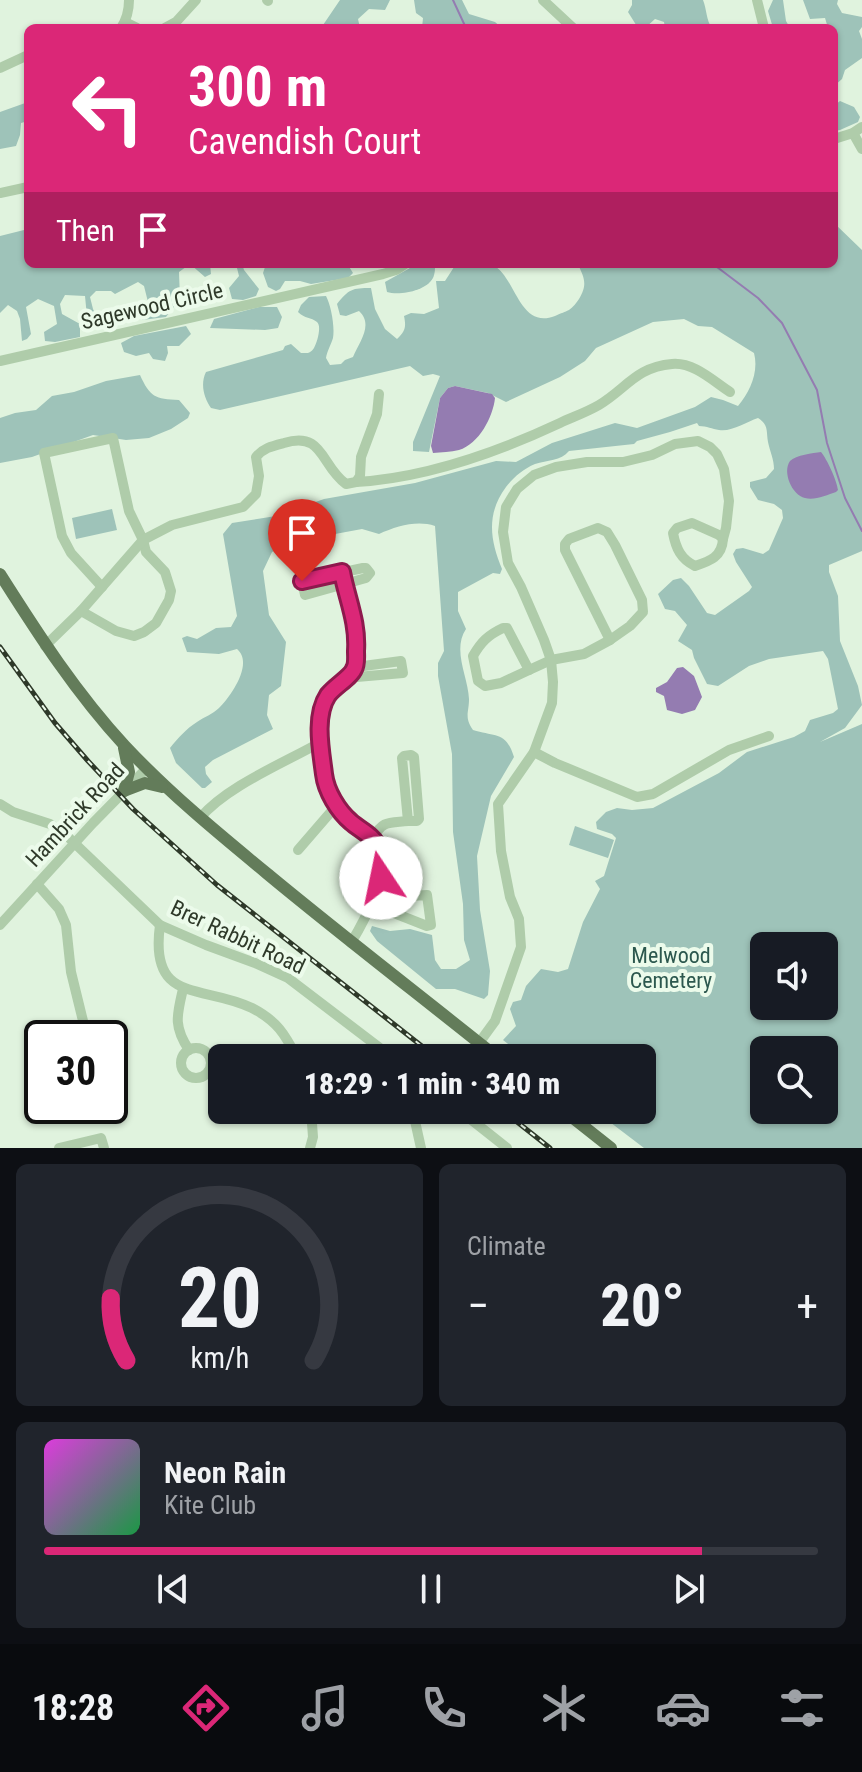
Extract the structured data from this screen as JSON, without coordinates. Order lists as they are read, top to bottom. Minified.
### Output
{"streets":{"street":["Sagewood Circle","Hambrick Road","Brer Rabbit Road"]},"crossings":[["Hambrick Road","Brer Rabbit Road"]],"parks":["Melwood Cemetery"],"page":{"turn":["300 m","Cavendish Court"],"then":"Then","limit":"30","trip":"18:29 · 1 min · 340 m","tile":"Climate","heat":["−","20°","+"],"song":["Neon Rain","Kite Club"],"tabs":"18:28","gauge":["20","km/h"]}}
